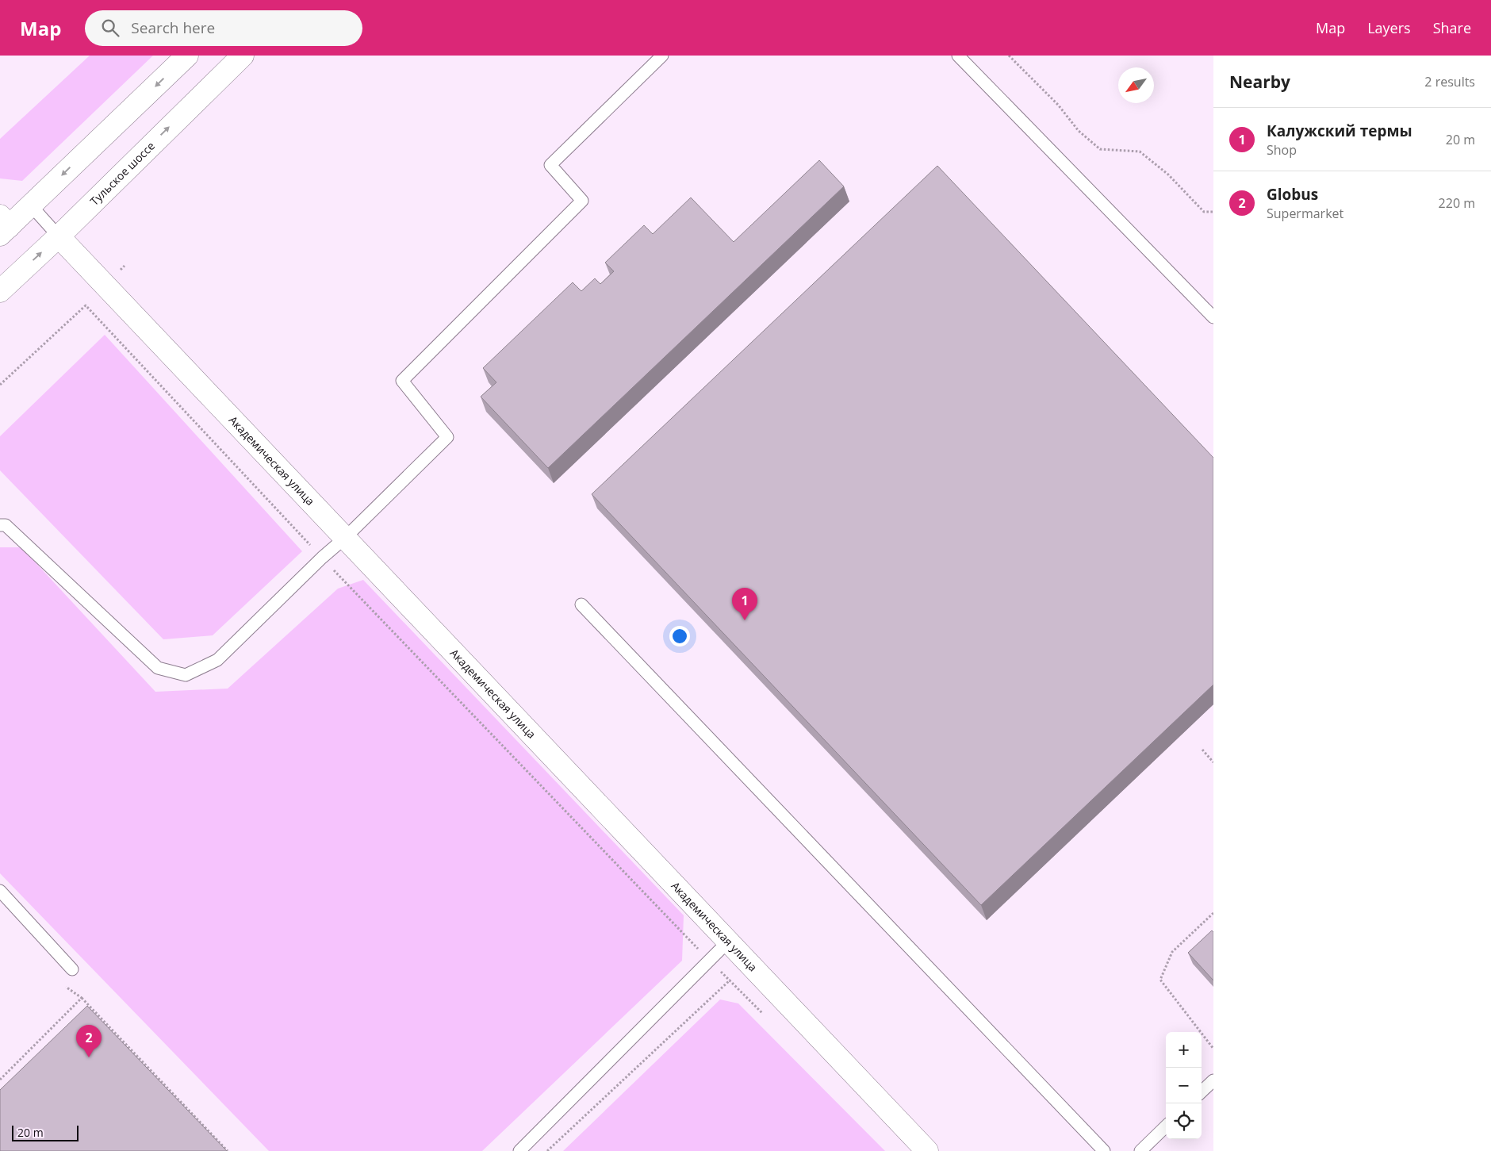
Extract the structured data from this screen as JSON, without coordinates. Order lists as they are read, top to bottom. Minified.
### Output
{"streets":{"street":["Тульское шоссе","Академическая улица"]},"crossings":[["Тульское шоссе","Академическая улица"]],"scale_bar":"20 m","north":"bottom left","page":{"header":"Map","search":"Search here","nav":["Map","Layers","Share"],"heading":["Nearby","2 results"],"list":[{"mark":"1","name":"Калужский термы","note":"Shop","value":"20 m"},{"mark":"2","name":"Globus","note":"Supermarket","value":"220 m"}],"pins":["1","2"],"map_buttons":["+","−"],"scale":"20 m"}}
